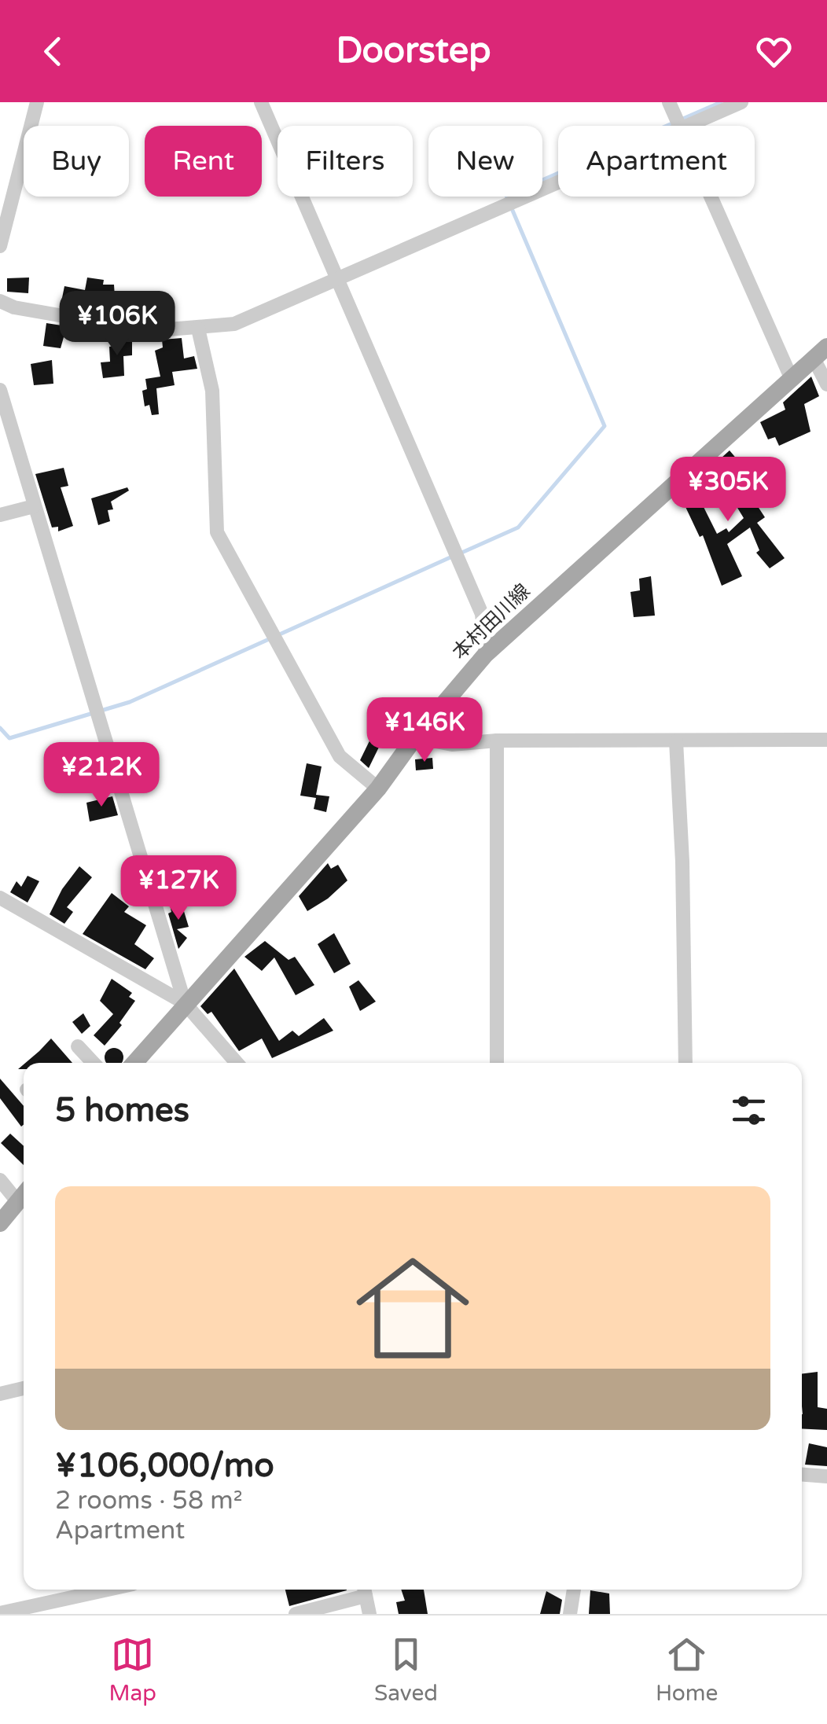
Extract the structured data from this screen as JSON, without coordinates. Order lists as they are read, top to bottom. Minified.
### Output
{"streets":{"main road":["本村田川線"]},"page":{"header":"Doorstep","chip":["Buy","Rent","Filters","New","Apartment"],"price":["¥106K","¥305K","¥146K","¥212K","¥127K"],"heading":"5 homes","list":[{"name":"¥106,000/mo","note":"2 rooms · 58 m² · Apartment"}],"tabs":["Map","Saved","Home"]}}
